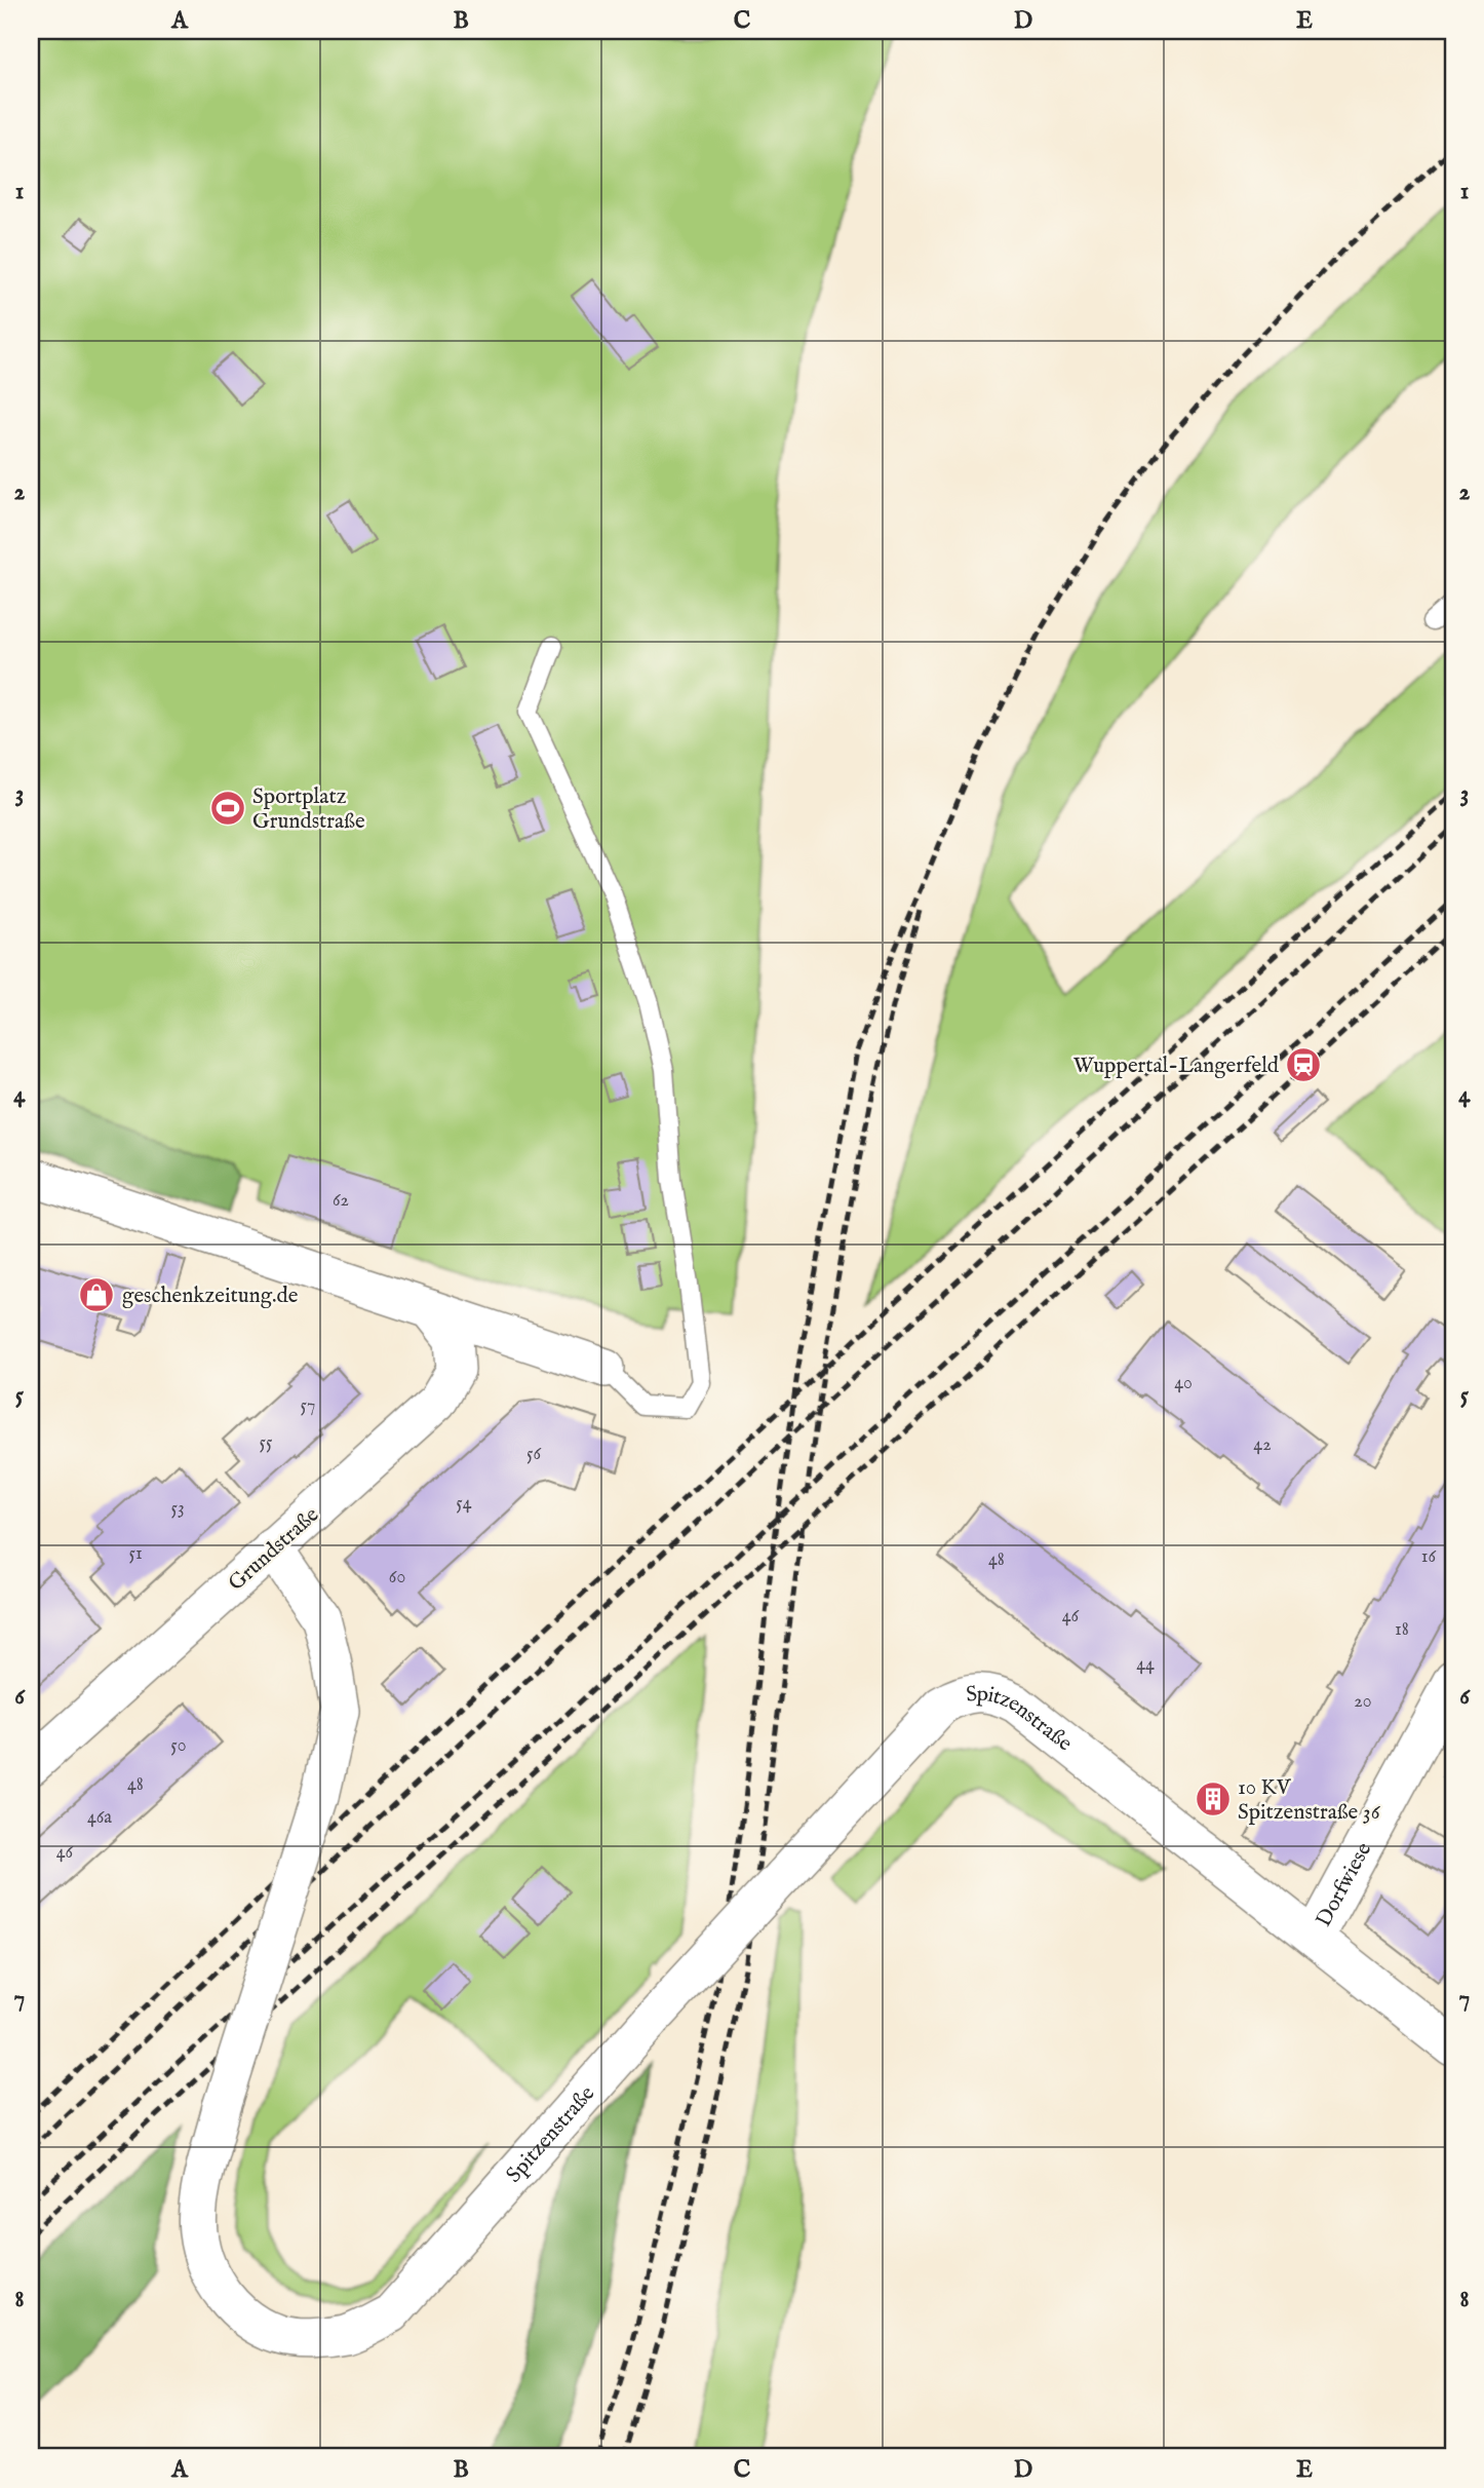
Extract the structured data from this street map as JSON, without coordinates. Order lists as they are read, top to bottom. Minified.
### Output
{"streets":{"street":["Grundstraße","Spitzenstraße","Dorfwiese"]},"crossings":[["Grundstraße","Spitzenstraße"],["Spitzenstraße","Dorfwiese"]],"places":{"sports":["Sportplatz Grundstraße"],"station":["Wuppertal-Langerfeld"],"shop":["geschenkzeitung.de"],"building":["10 KV Spitzenstraße 36"]},"house_numbers":["62","40","57","55","42","56","54","53","51","16","48","60","46","18","44","20","50","48","46a","46"],"grid":{"columns":["A","B","C","D","E"],"rows":["1","2","3","4","5","6","7","8"]}}
